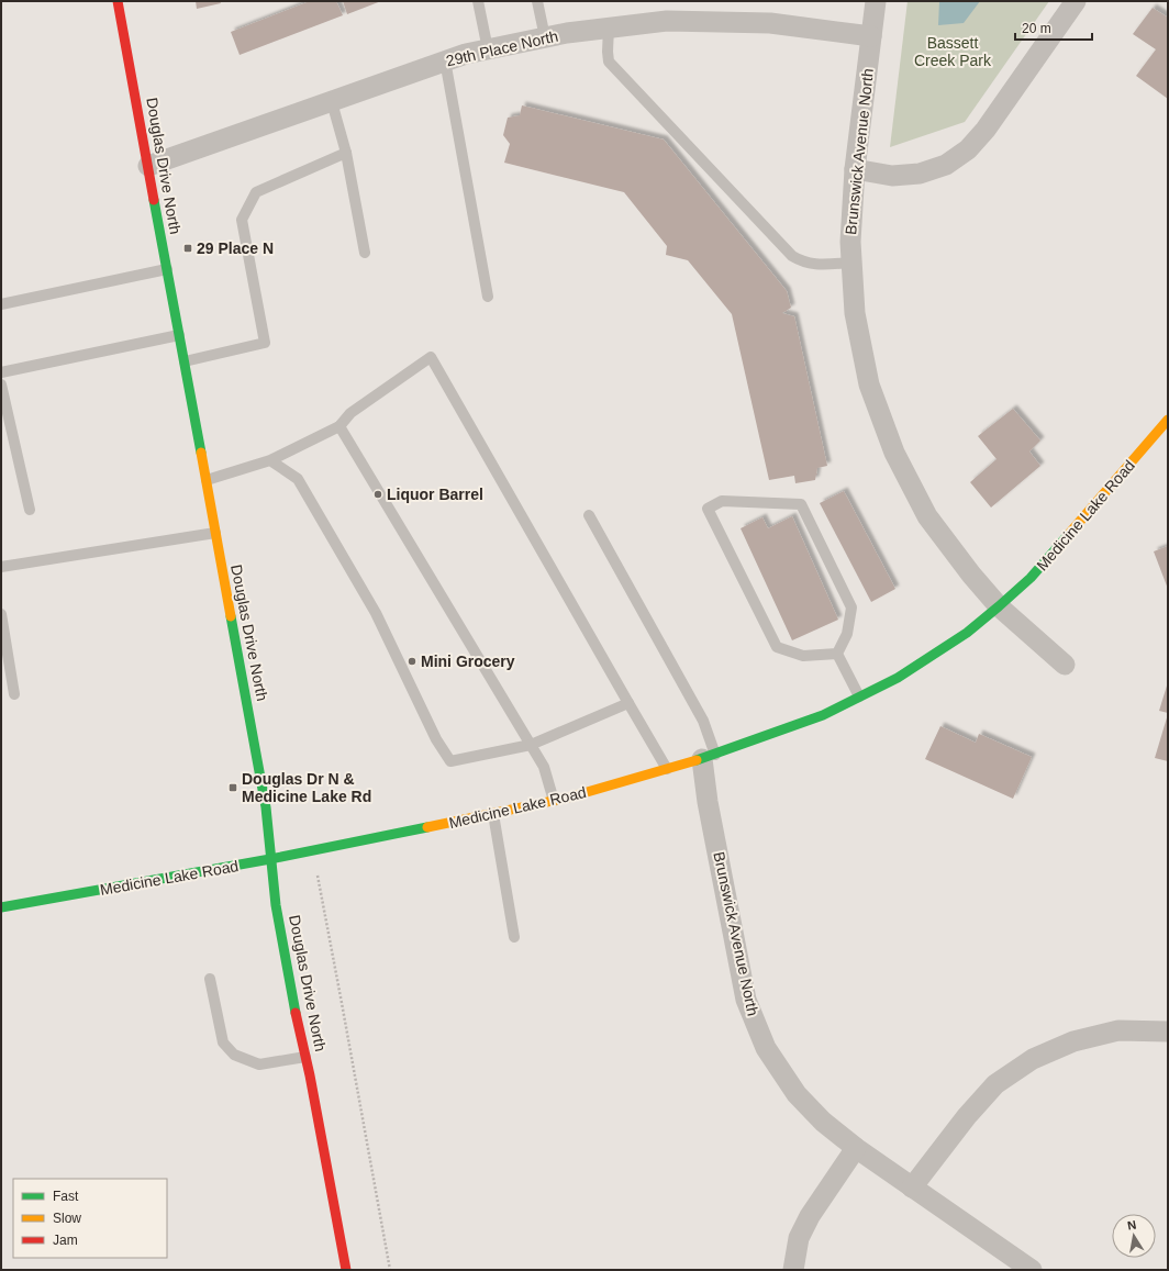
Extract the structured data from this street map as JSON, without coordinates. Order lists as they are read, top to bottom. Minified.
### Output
{"streets":{"street":["29th Place North","Brunswick Avenue North","Douglas Drive North","Medicine Lake Road"]},"crossings":[["29th Place North","Brunswick Avenue North"],["29th Place North","Douglas Drive North"],["Brunswick Avenue North","Medicine Lake Road"],["Douglas Drive North","Medicine Lake Road"]],"parks":["Bassett Creek Park"],"places":{"transit":["29 Place N","Douglas Dr N & Medicine Lake Rd"],"other":["Liquor Barrel","Mini Grocery"]},"legend":["Fast","Slow","Jam"],"scale_bar":"20 m","north":"top"}
